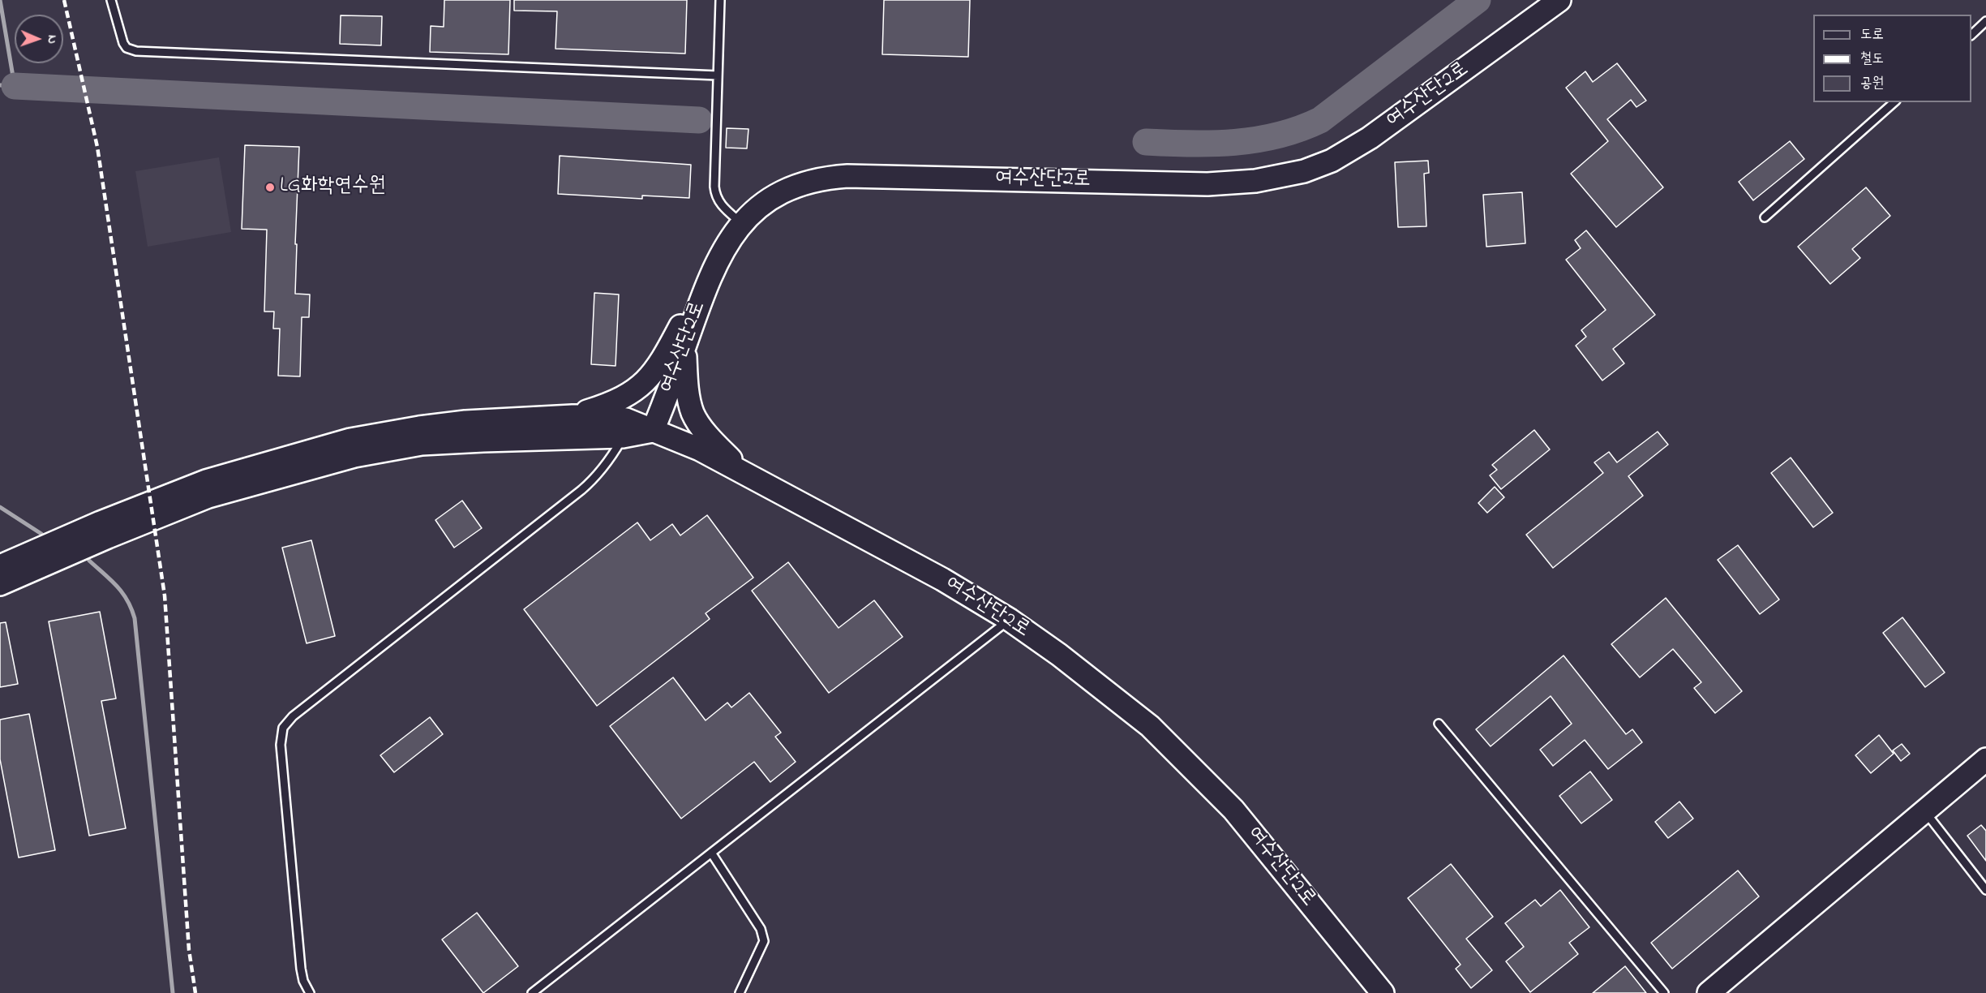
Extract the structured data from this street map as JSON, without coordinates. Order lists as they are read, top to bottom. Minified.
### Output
{"streets":{"street":["여수산단2로"]},"places":["LG화학연수원"],"legend":["도로","철도","공원"],"north":"right"}
